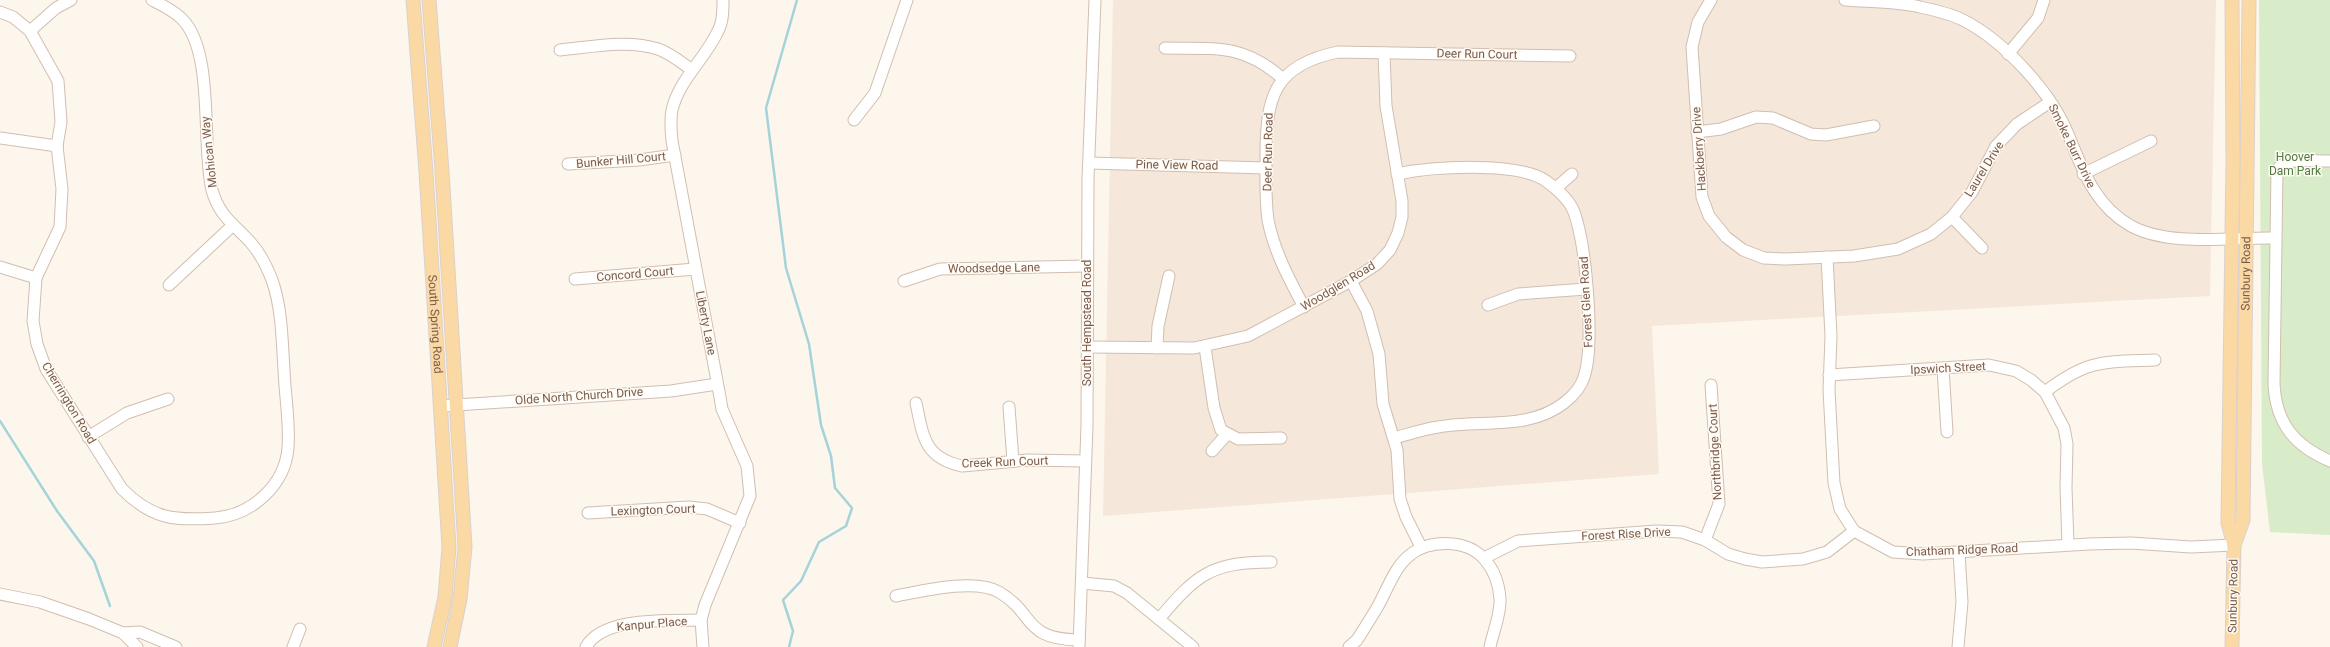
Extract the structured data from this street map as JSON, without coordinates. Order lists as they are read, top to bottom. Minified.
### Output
{"streets":{"main road":["Sunbury Road","South Spring Road"],"street":["Deer Run Court","Smoke Burr Drive","Hackberry Drive","Mohican Way","Deer Run Road","Bunker Hill Court","Pine View Road","Laurel Drive","Woodsedge Lane","Concord Court","Woodglen Road","Forest Glen Road","Liberty Lane","South Hempstead Road","Ipswich Street","Olde North Church Drive","Cherrington Road","Northbridge Court","Creek Run Court","Lexington Court","Forest Rise Drive","Chatham Ridge Road","Kanpur Place"]},"crossings":[["Deer Run Court","Deer Run Road"],["Deer Run Court","Woodglen Road"],["Smoke Burr Drive","Laurel Drive"],["Smoke Burr Drive","Sunbury Road"],["Hackberry Drive","Laurel Drive"],["Hackberry Drive","Chatham Ridge Road"],["Mohican Way","Cherrington Road"],["Deer Run Road","Pine View Road"],["Deer Run Road","Woodglen Road"],["Bunker Hill Court","Liberty Lane"],["Pine View Road","South Hempstead Road"],["Laurel Drive","Chatham Ridge Road"],["Woodsedge Lane","South Hempstead Road"],["Sunbury Road","Chatham Ridge Road"],["Concord Court","Liberty Lane"],["Woodglen Road","Forest Glen Road"],["Woodglen Road","South Hempstead Road"],["Liberty Lane","Olde North Church Drive"],["Liberty Lane","Lexington Court"],["Liberty Lane","Kanpur Place"],["South Hempstead Road","Creek Run Court"],["South Spring Road","Olde North Church Drive"],["Ipswich Street","Chatham Ridge Road"],["Northbridge Court","Forest Rise Drive"],["Forest Rise Drive","Chatham Ridge Road"]],"parks":["Hoover Dam Park"]}
